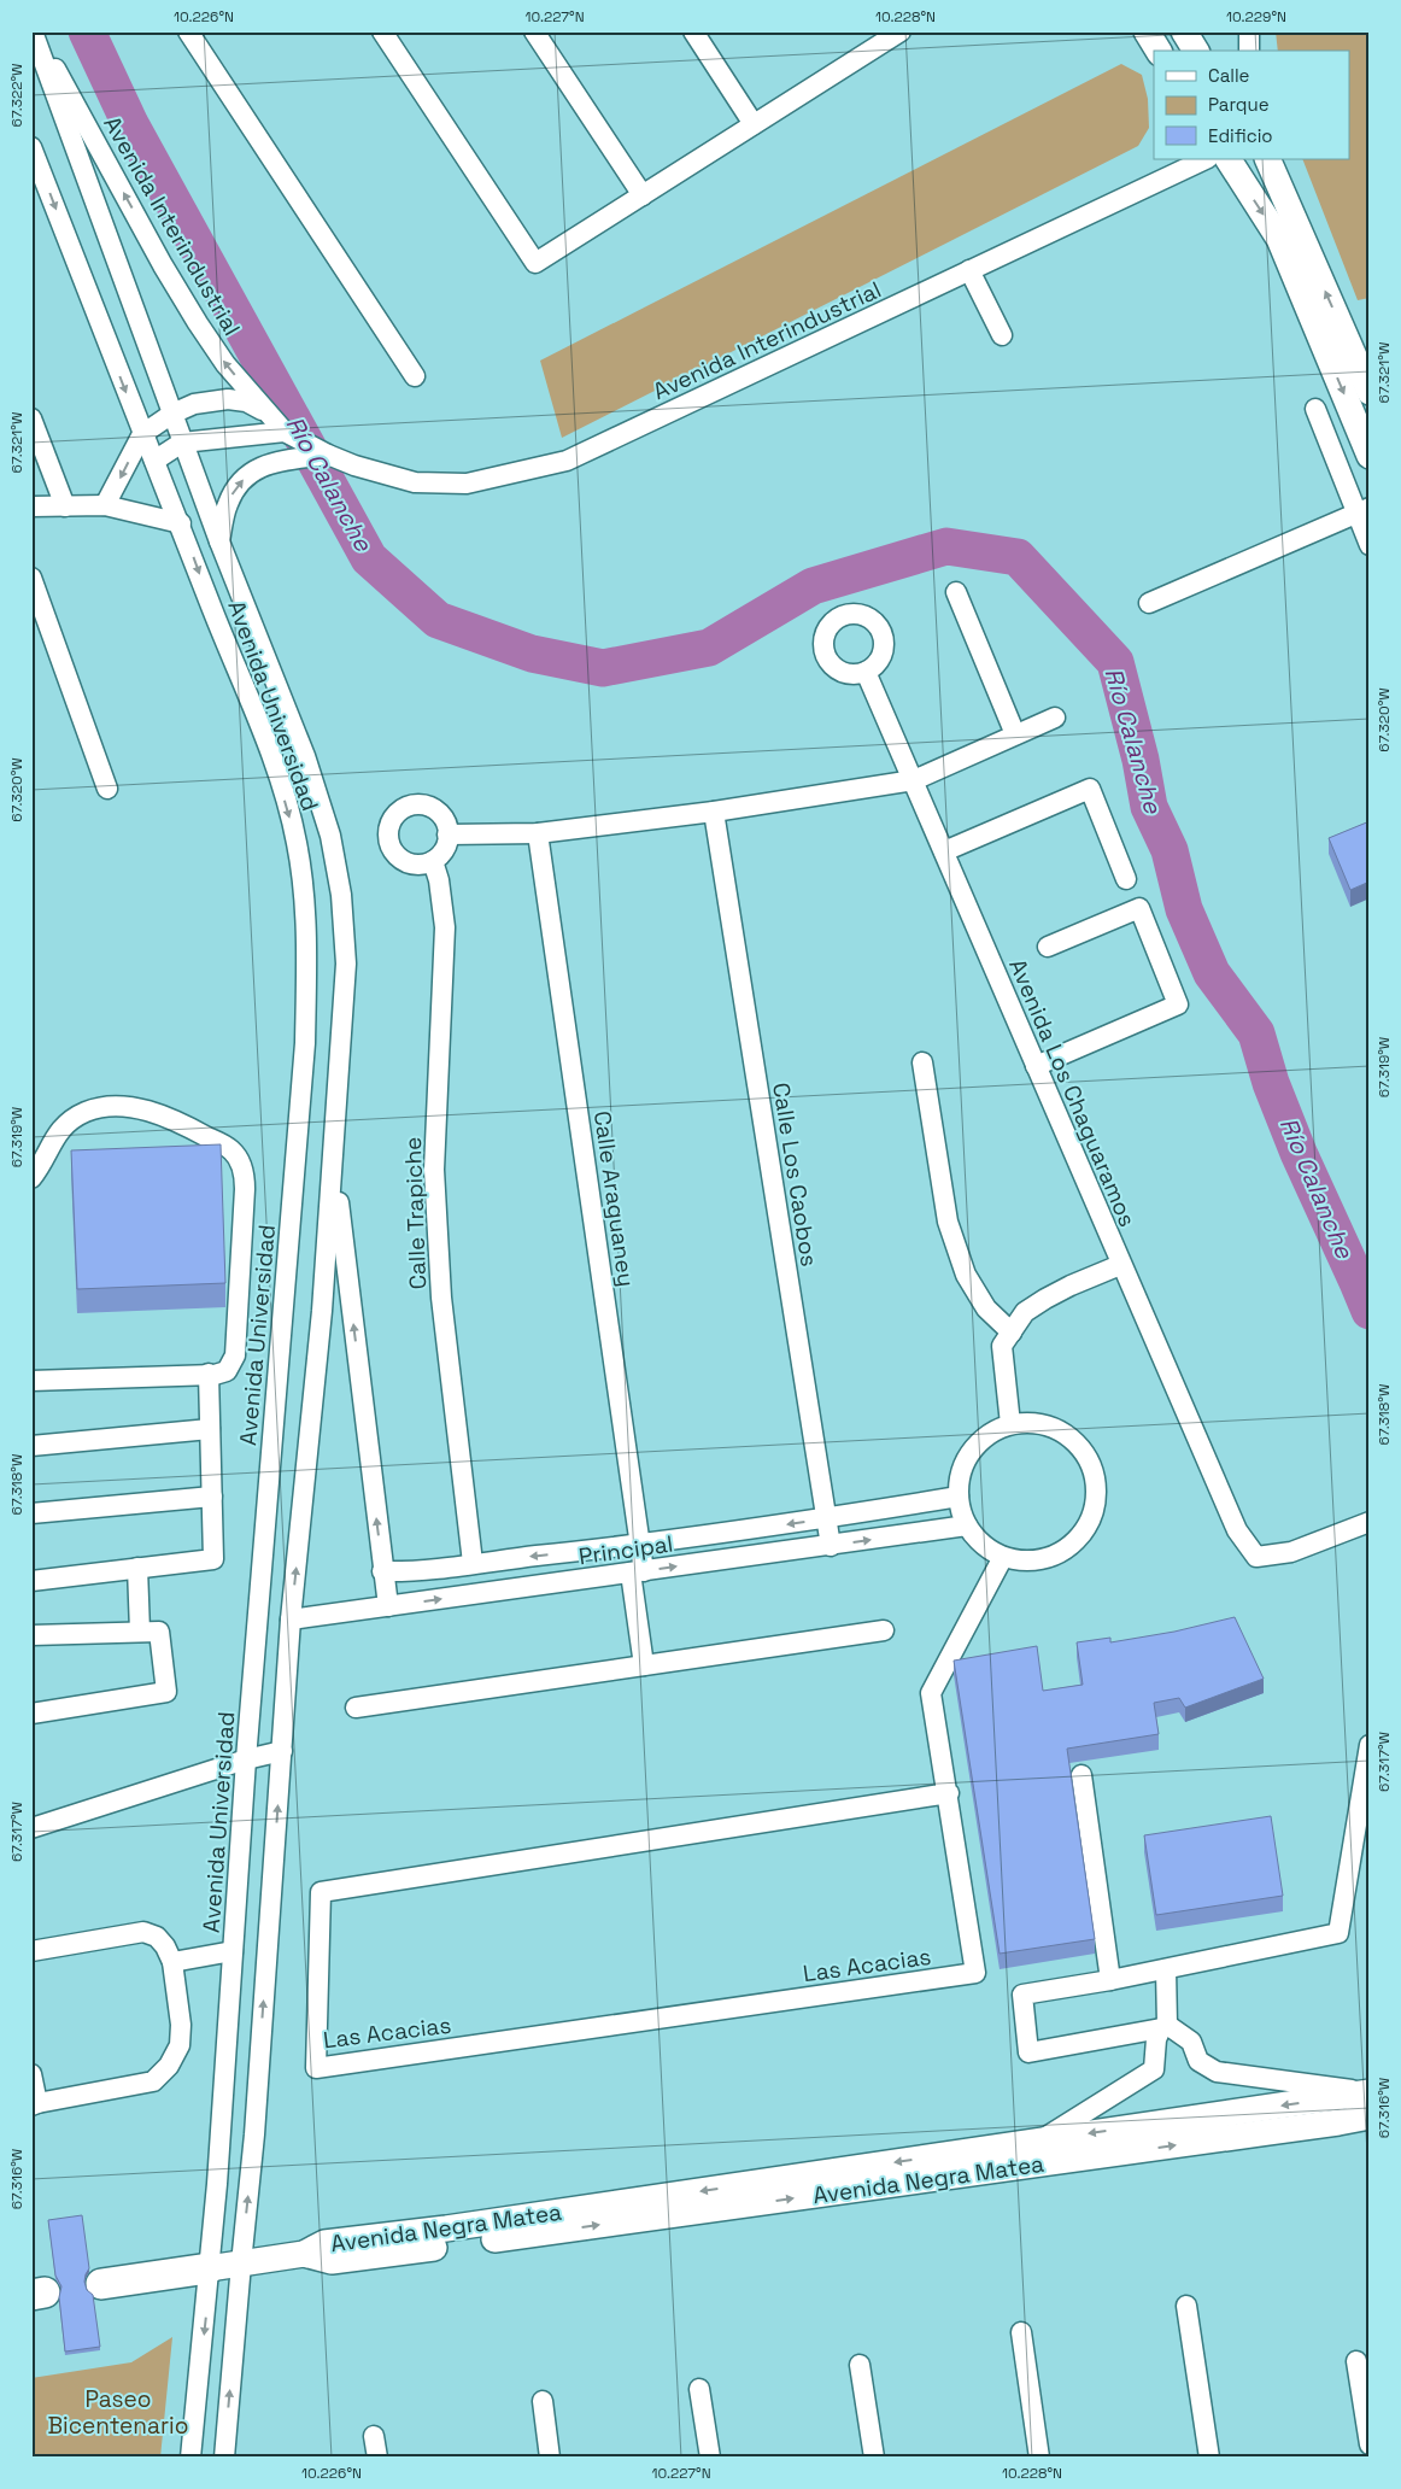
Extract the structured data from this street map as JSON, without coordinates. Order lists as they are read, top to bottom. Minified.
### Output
{"streets":{"main road":["Avenida Negra Matea"],"street":["Avenida Interindustrial","Avenida Universidad","Avenida Los Chaguaramos","Calle Los Caobos","Calle Araguaney","Calle Trapiche","Principal","Las Acacias"]},"crossings":[["Avenida Interindustrial","Avenida Universidad"],["Avenida Universidad","Principal"],["Calle Los Caobos","Principal"],["Calle Araguaney","Principal"],["Calle Trapiche","Principal"],["Principal","Las Acacias"]],"water":["Río Calanche"],"parks":["Paseo Bicentenario"],"legend":["Calle","Parque","Edificio"],"coordinates":["10.226°N","10.227°N","10.228°N","10.229°N","67.322°W","67.321°W","67.320°W","67.319°W","67.318°W","67.317°W","67.316°W"]}
